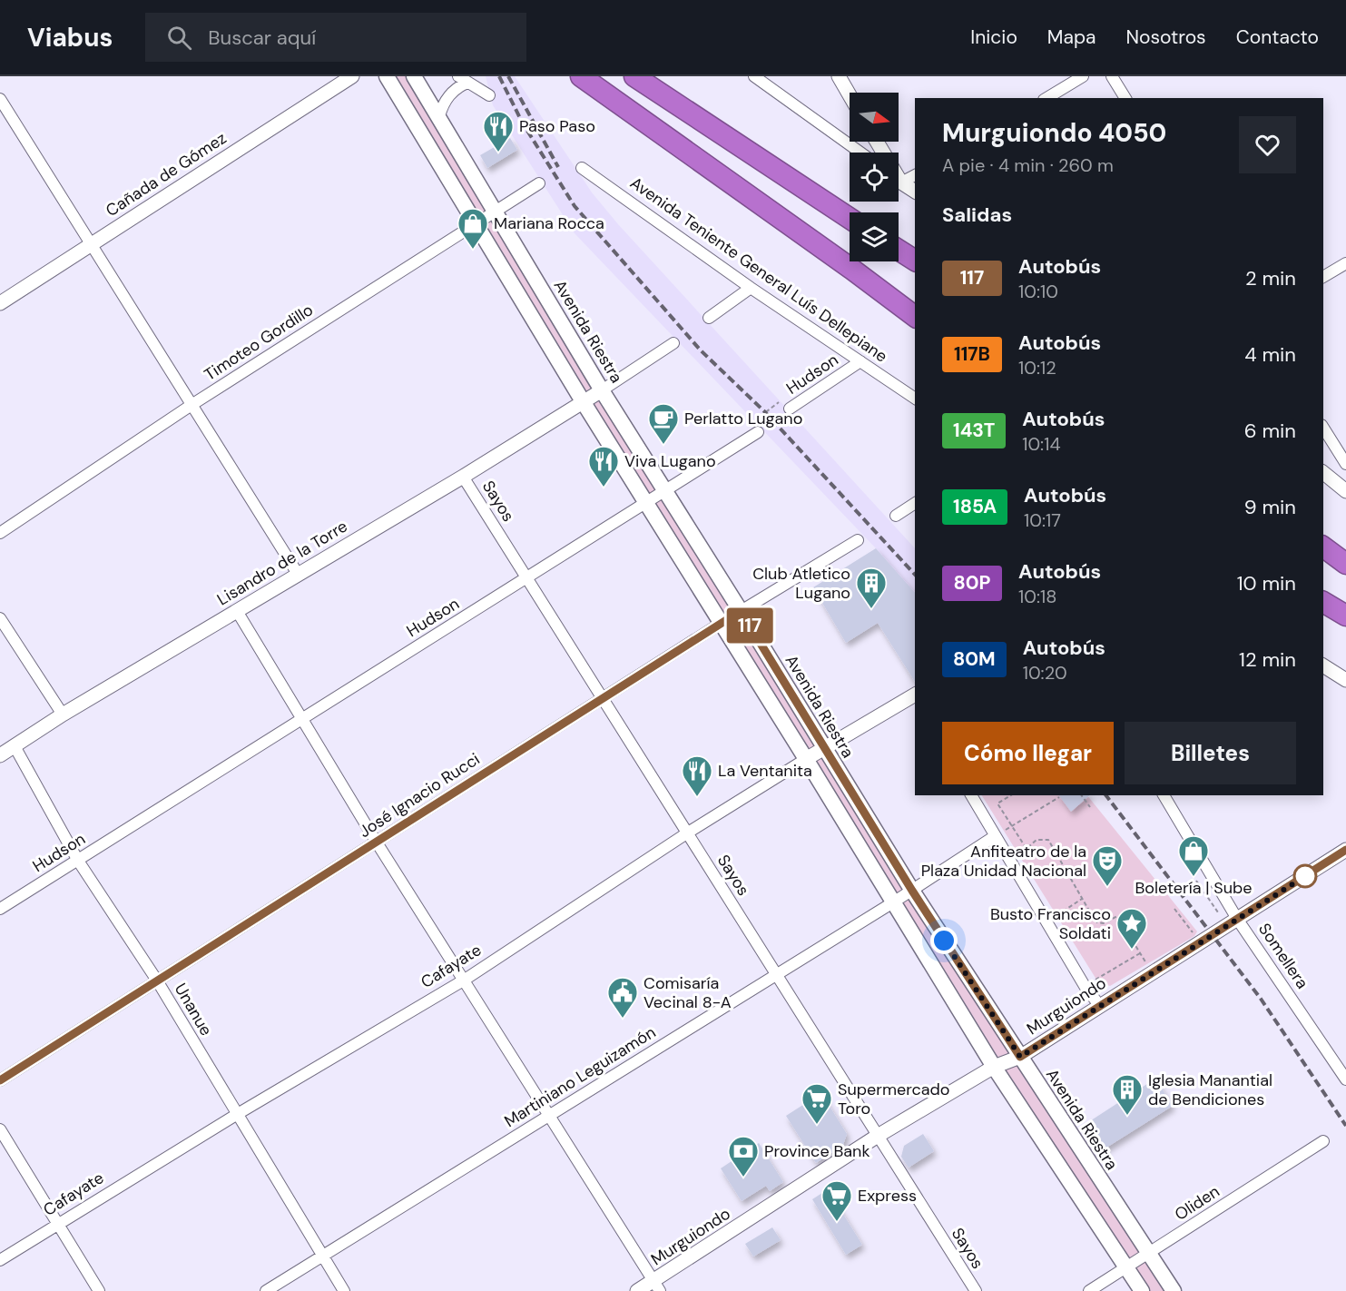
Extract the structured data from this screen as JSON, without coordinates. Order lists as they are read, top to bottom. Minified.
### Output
{"streets":{"main road":["Avenida Riestra"],"street":["Cañada de Gómez","Avenida Teniente General Luís Dellepiane","Timoteo Gordillo","Hudson","Sayos","Lisandro de la Torre","José Ignacio Rucci","Somellera","Cafayate","Murguiondo","Unanue","Martiniano Leguizamón","Oliden"]},"crossings":[["Avenida Teniente General Luís Dellepiane","Hudson"],["Avenida Riestra","Timoteo Gordillo"],["Avenida Riestra","Hudson"],["Avenida Riestra","Lisandro de la Torre"],["Avenida Riestra","José Ignacio Rucci"],["Avenida Riestra","Cafayate"],["Avenida Riestra","Murguiondo"],["Avenida Riestra","Martiniano Leguizamón"],["Avenida Riestra","Oliden"],["Hudson","Sayos"],["Hudson","Unanue"],["Sayos","Lisandro de la Torre"],["Sayos","José Ignacio Rucci"],["Sayos","Cafayate"],["Sayos","Murguiondo"],["Sayos","Martiniano Leguizamón"],["Lisandro de la Torre","Unanue"],["José Ignacio Rucci","Unanue"],["Somellera","Murguiondo"],["Cafayate","Unanue"],["Unanue","Martiniano Leguizamón"]],"places":{"restaurant":["Paso Paso","Viva Lugano","La Ventanita"],"shop":["Mariana Rocca","Boletería | Sube"],"cafe":["Perlatto Lugano"],"building":["Club Atletico Lugano","Iglesia Manantial de Bendiciones"],"theatre":["Anfiteatro de la Plaza Unidad Nacional"],"place":["Busto Francisco Soldati"],"public building":["Comisaría Vecinal 8-A"],"supermarket":["Supermercado Toro","Express"],"bank":["Province Bank"]},"lines":["bus line 117"],"north":"right","page":{"header":"Viabus","search":"Buscar aquí","nav":["Inicio","Mapa","Nosotros","Contacto"],"on_map":"117","heading":[["Murguiondo 4050","A pie · 4 min · 260 m"],"Salidas"],"list":[{"mark":"117","name":"Autobús","note":"10:10","value":"2 min"},{"mark":"117B","name":"Autobús","note":"10:12","value":"4 min"},{"mark":"143T","name":"Autobús","note":"10:14","value":"6 min"},{"mark":"185A","name":"Autobús","note":"10:17","value":"9 min"},{"mark":"80P","name":"Autobús","note":"10:18","value":"10 min"},{"mark":"80M","name":"Autobús","note":"10:20","value":"12 min"}],"buttons":["Cómo llegar","Billetes"]}}
